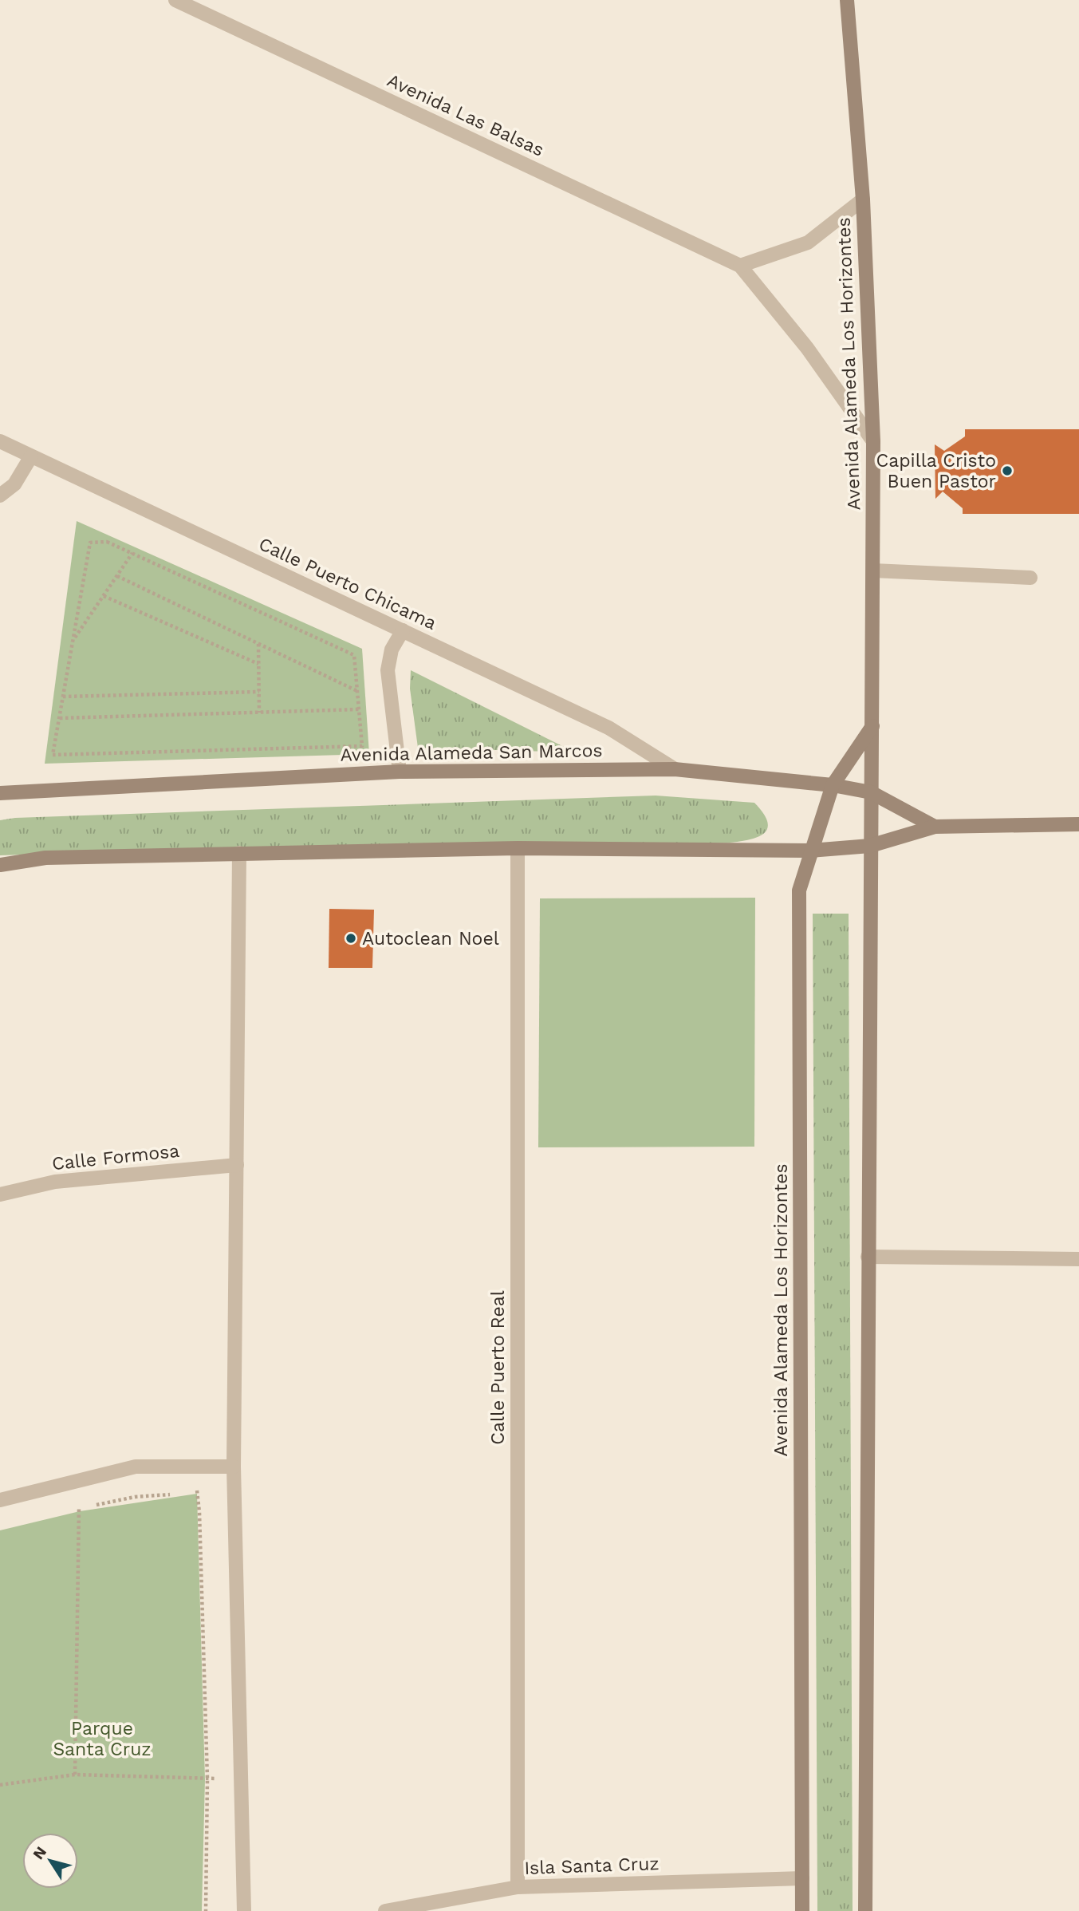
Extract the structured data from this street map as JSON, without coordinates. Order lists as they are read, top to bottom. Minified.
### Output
{"streets":{"main road":["Avenida Alameda Los Horizontes","Avenida Alameda San Marcos"],"street":["Avenida Las Balsas","Calle Puerto Chicama","Calle Formosa","Calle Puerto Real","Isla Santa Cruz"]},"crossings":[["Avenida Las Balsas","Avenida Alameda Los Horizontes"],["Avenida Alameda Los Horizontes","Avenida Alameda San Marcos"],["Avenida Alameda Los Horizontes","Isla Santa Cruz"],["Calle Puerto Chicama","Avenida Alameda San Marcos"],["Avenida Alameda San Marcos","Calle Puerto Real"],["Calle Puerto Real","Isla Santa Cruz"]],"parks":["Parque Santa Cruz"],"places":["Capilla Cristo Buen Pastor","Autoclean Noel"],"north":"top left"}
